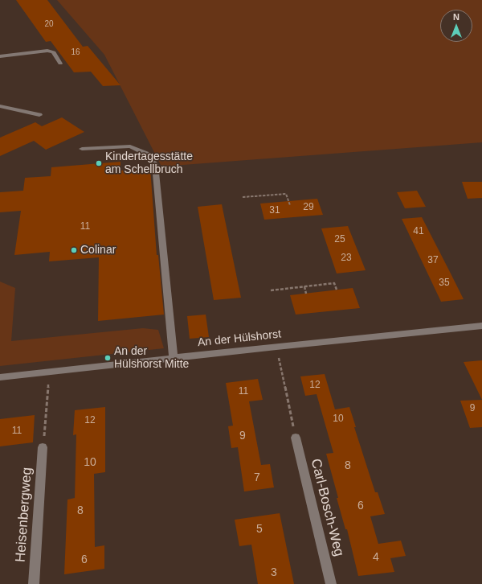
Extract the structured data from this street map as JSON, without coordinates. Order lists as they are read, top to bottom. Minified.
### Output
{"streets":{"street":["An der Hülshorst","Carl-Bosch-Weg","Heisenbergweg"]},"places":["Kindertagesstätte am Schellbruch","Colinar","An der Hülshorst Mitte"],"house_numbers":["20","16","29","31","11","41","25","23","37","35","12","11","9","10","12","11","9","10","8","7","6","8","5","4","6","3"],"north":"top"}
